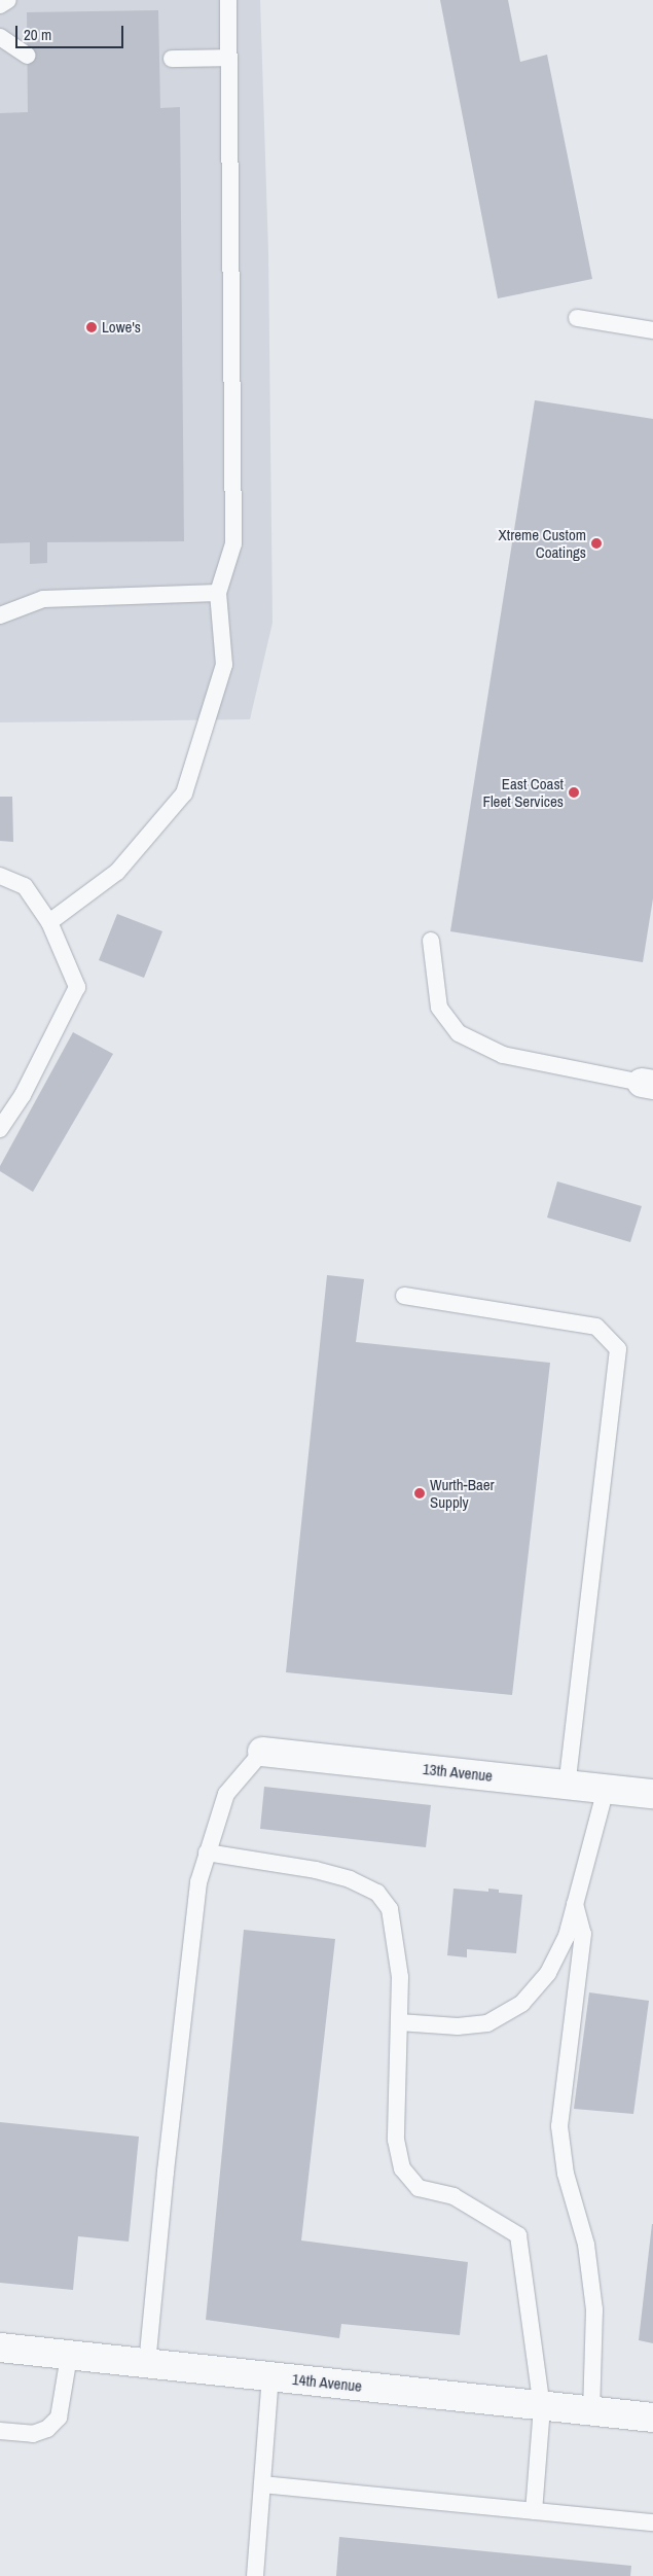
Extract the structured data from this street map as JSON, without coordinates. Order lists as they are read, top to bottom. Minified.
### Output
{"streets":{"street":["13th Avenue","14th Avenue"]},"places":["Lowe's","Xtreme Custom Coatings","East Coast Fleet Services","Wurth-Baer Supply"],"scale_bar":"20 m"}
